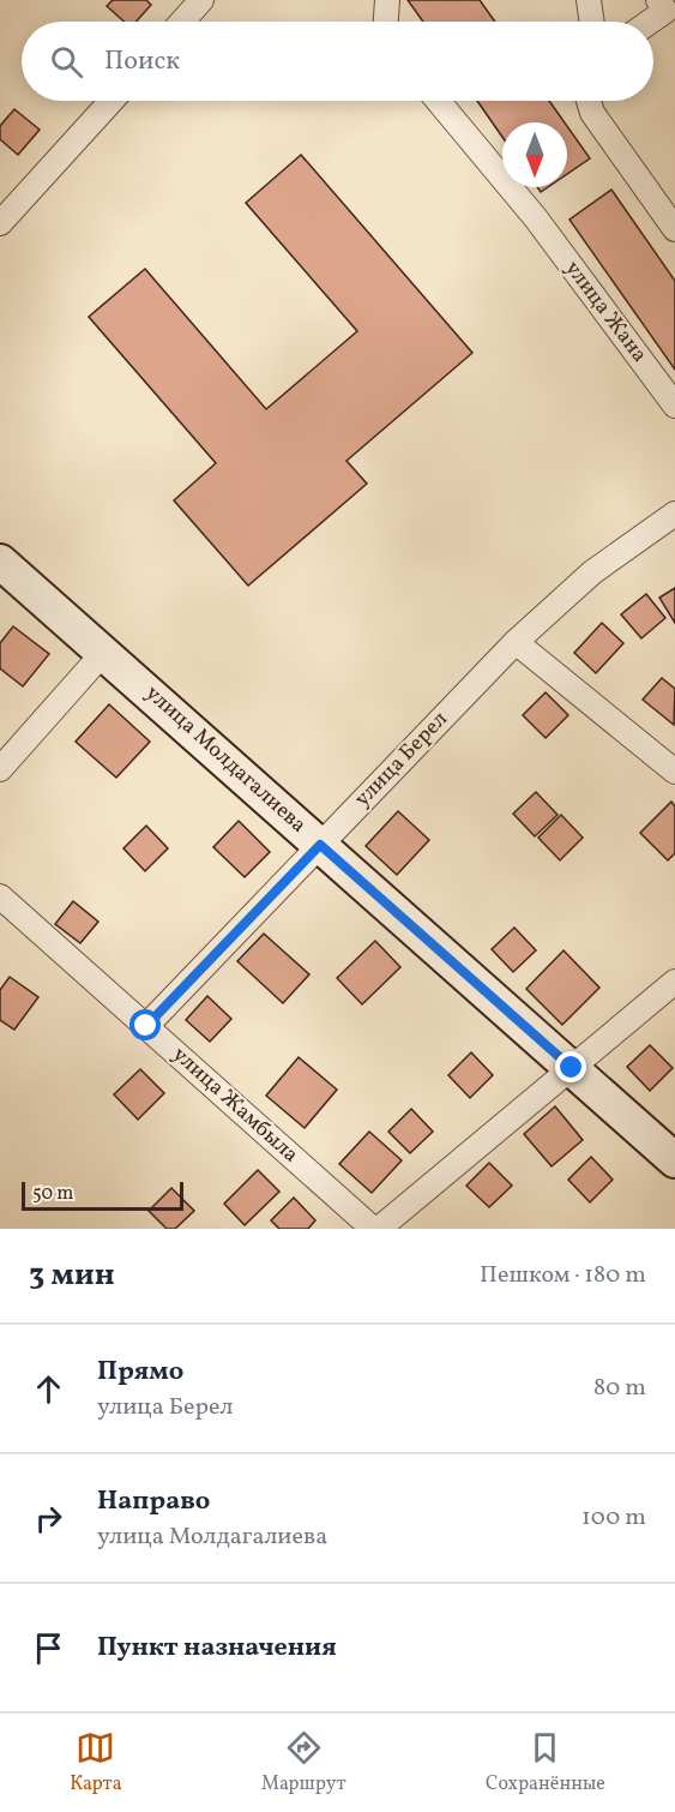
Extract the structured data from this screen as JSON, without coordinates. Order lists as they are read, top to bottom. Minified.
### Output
{"streets":{"street":["улица Жана","улица Молдагалиева","улица Берел","улица Жамбыла"]},"crossings":[["улица Молдагалиева","улица Берел"],["улица Берел","улица Жамбыла"]],"scale_bar":"50 m","north":"bottom","page":{"search":"Поиск","scale":"50 m","heading":["3 мин","Пешком · 180 m"],"list":[["Прямо","улица Берел","80 m"],["Направо","улица Молдагалиева","100 m"],"Пункт назначения"],"nav":["Карта","Маршрут","Сохранённые"]}}
